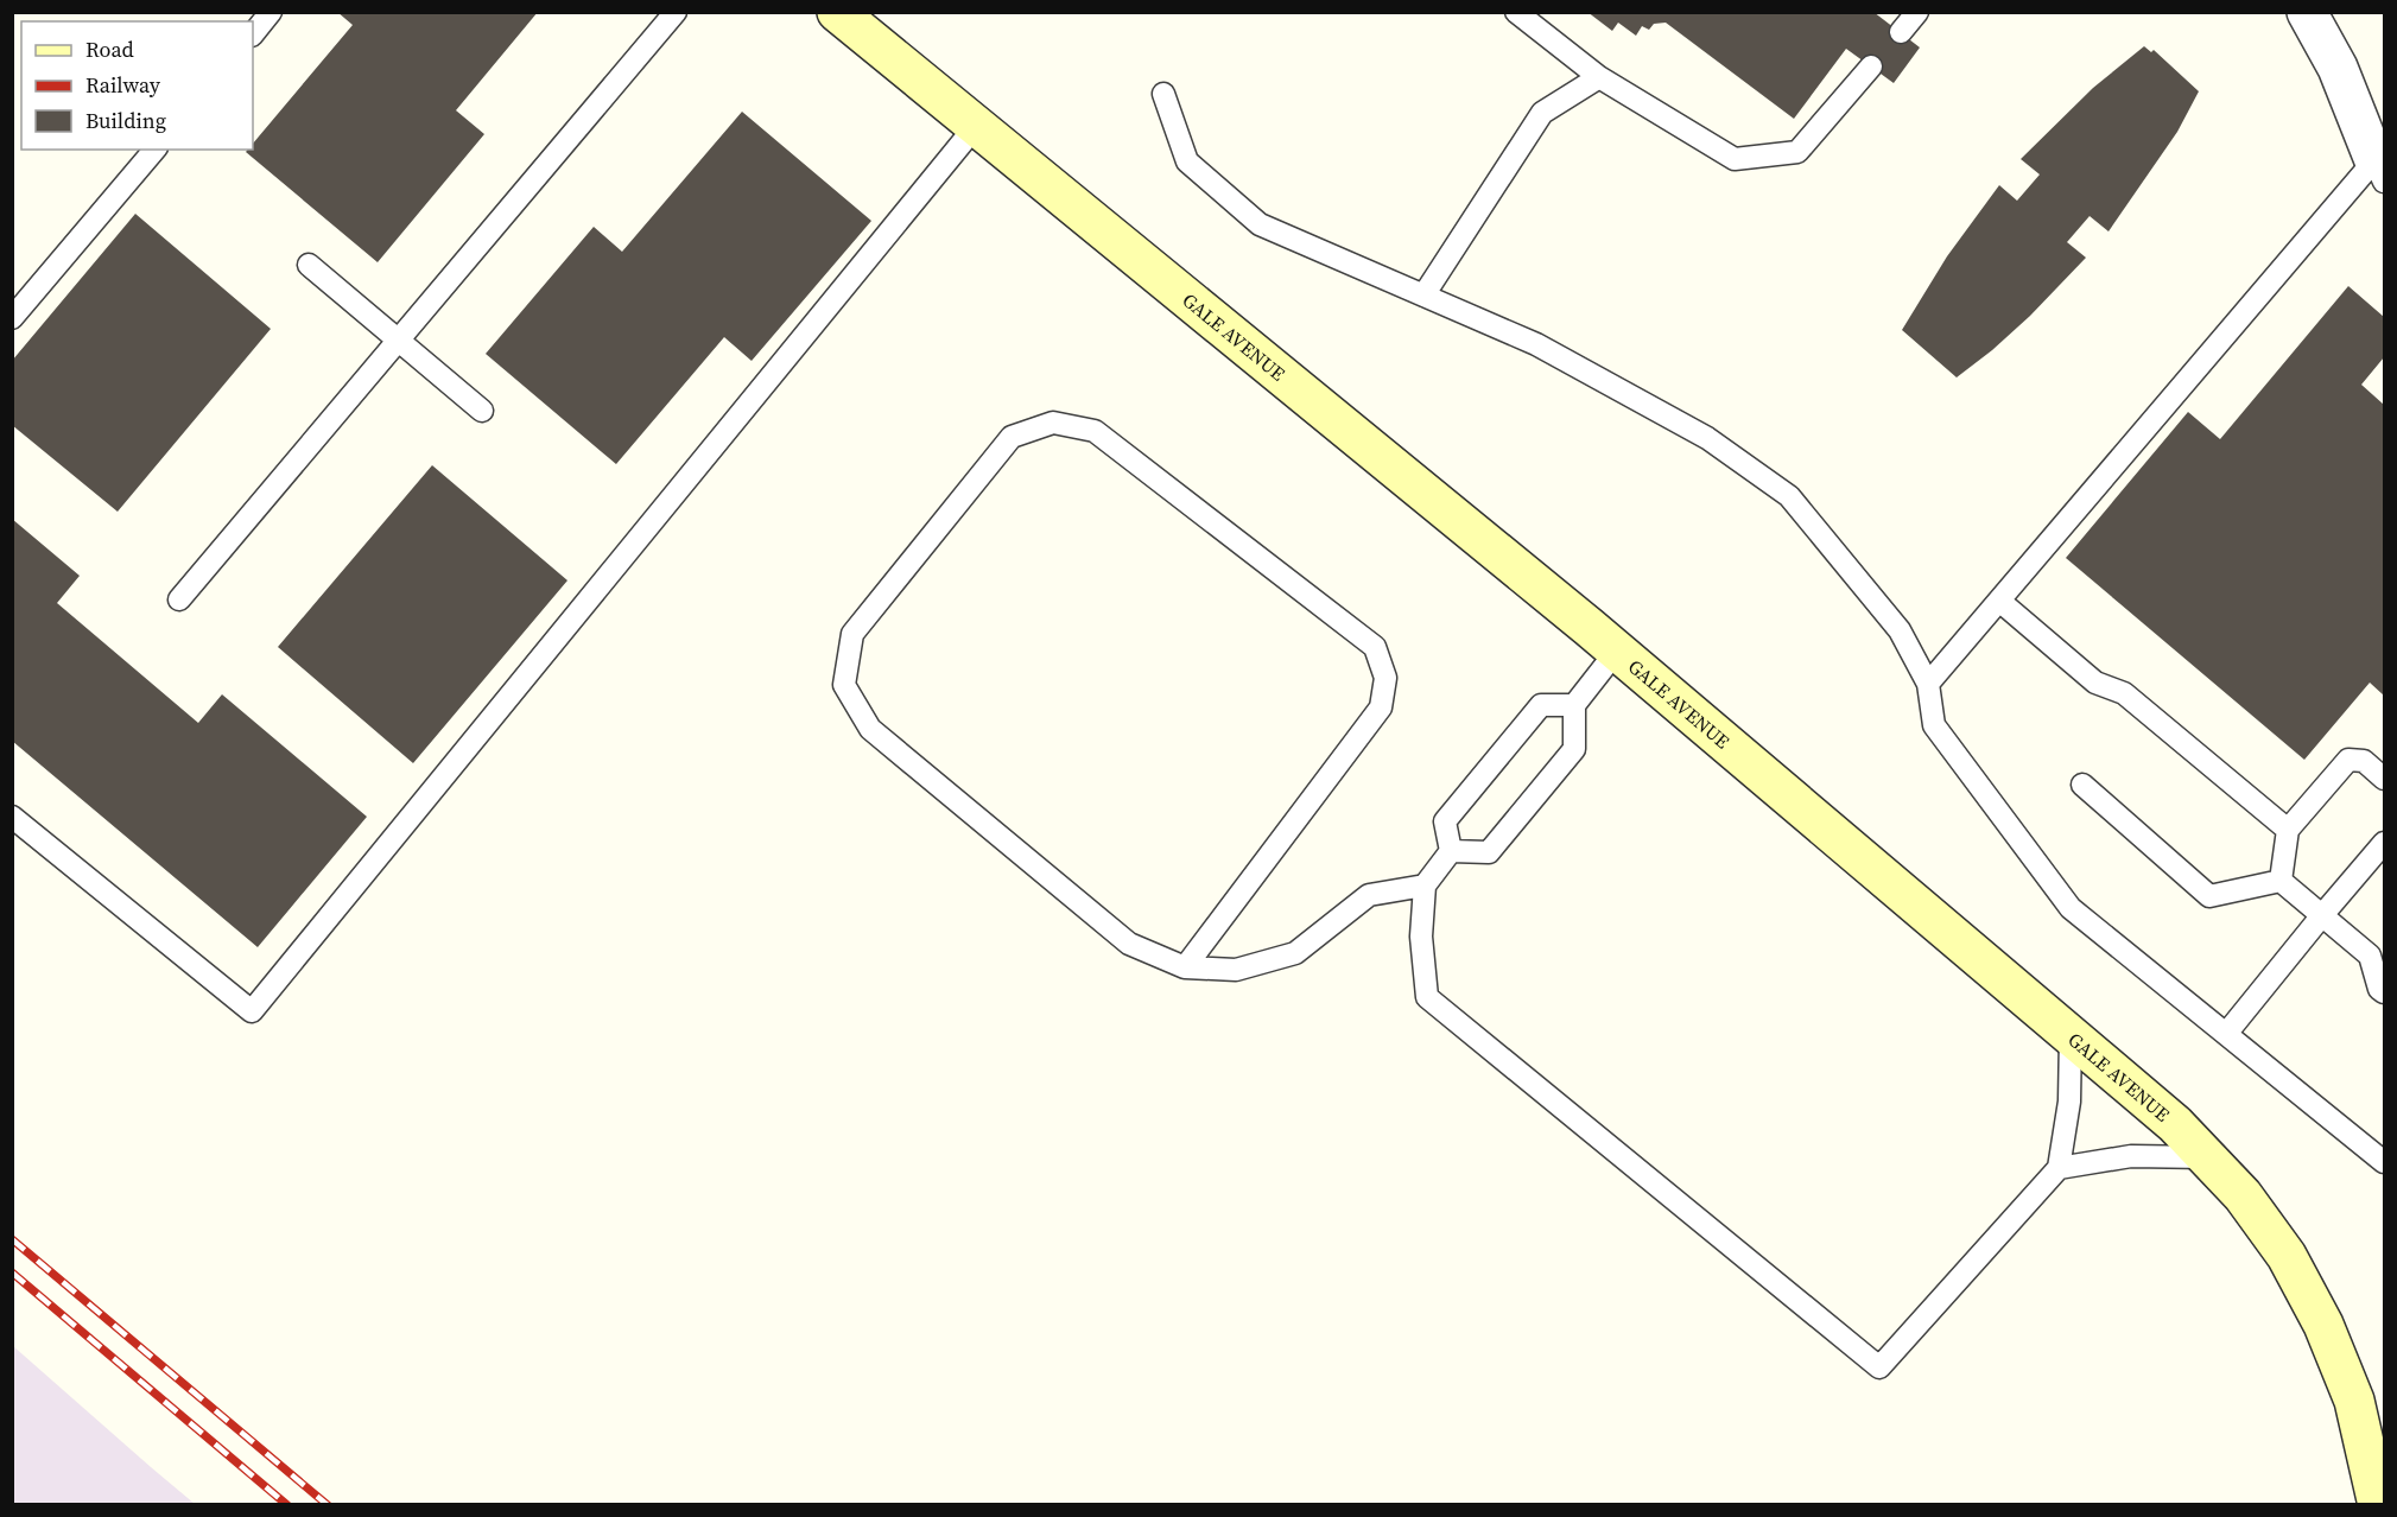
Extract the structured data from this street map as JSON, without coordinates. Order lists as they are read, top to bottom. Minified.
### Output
{"streets":{"main road":["GALE AVENUE"]},"legend":["Road","Railway","Building"]}
